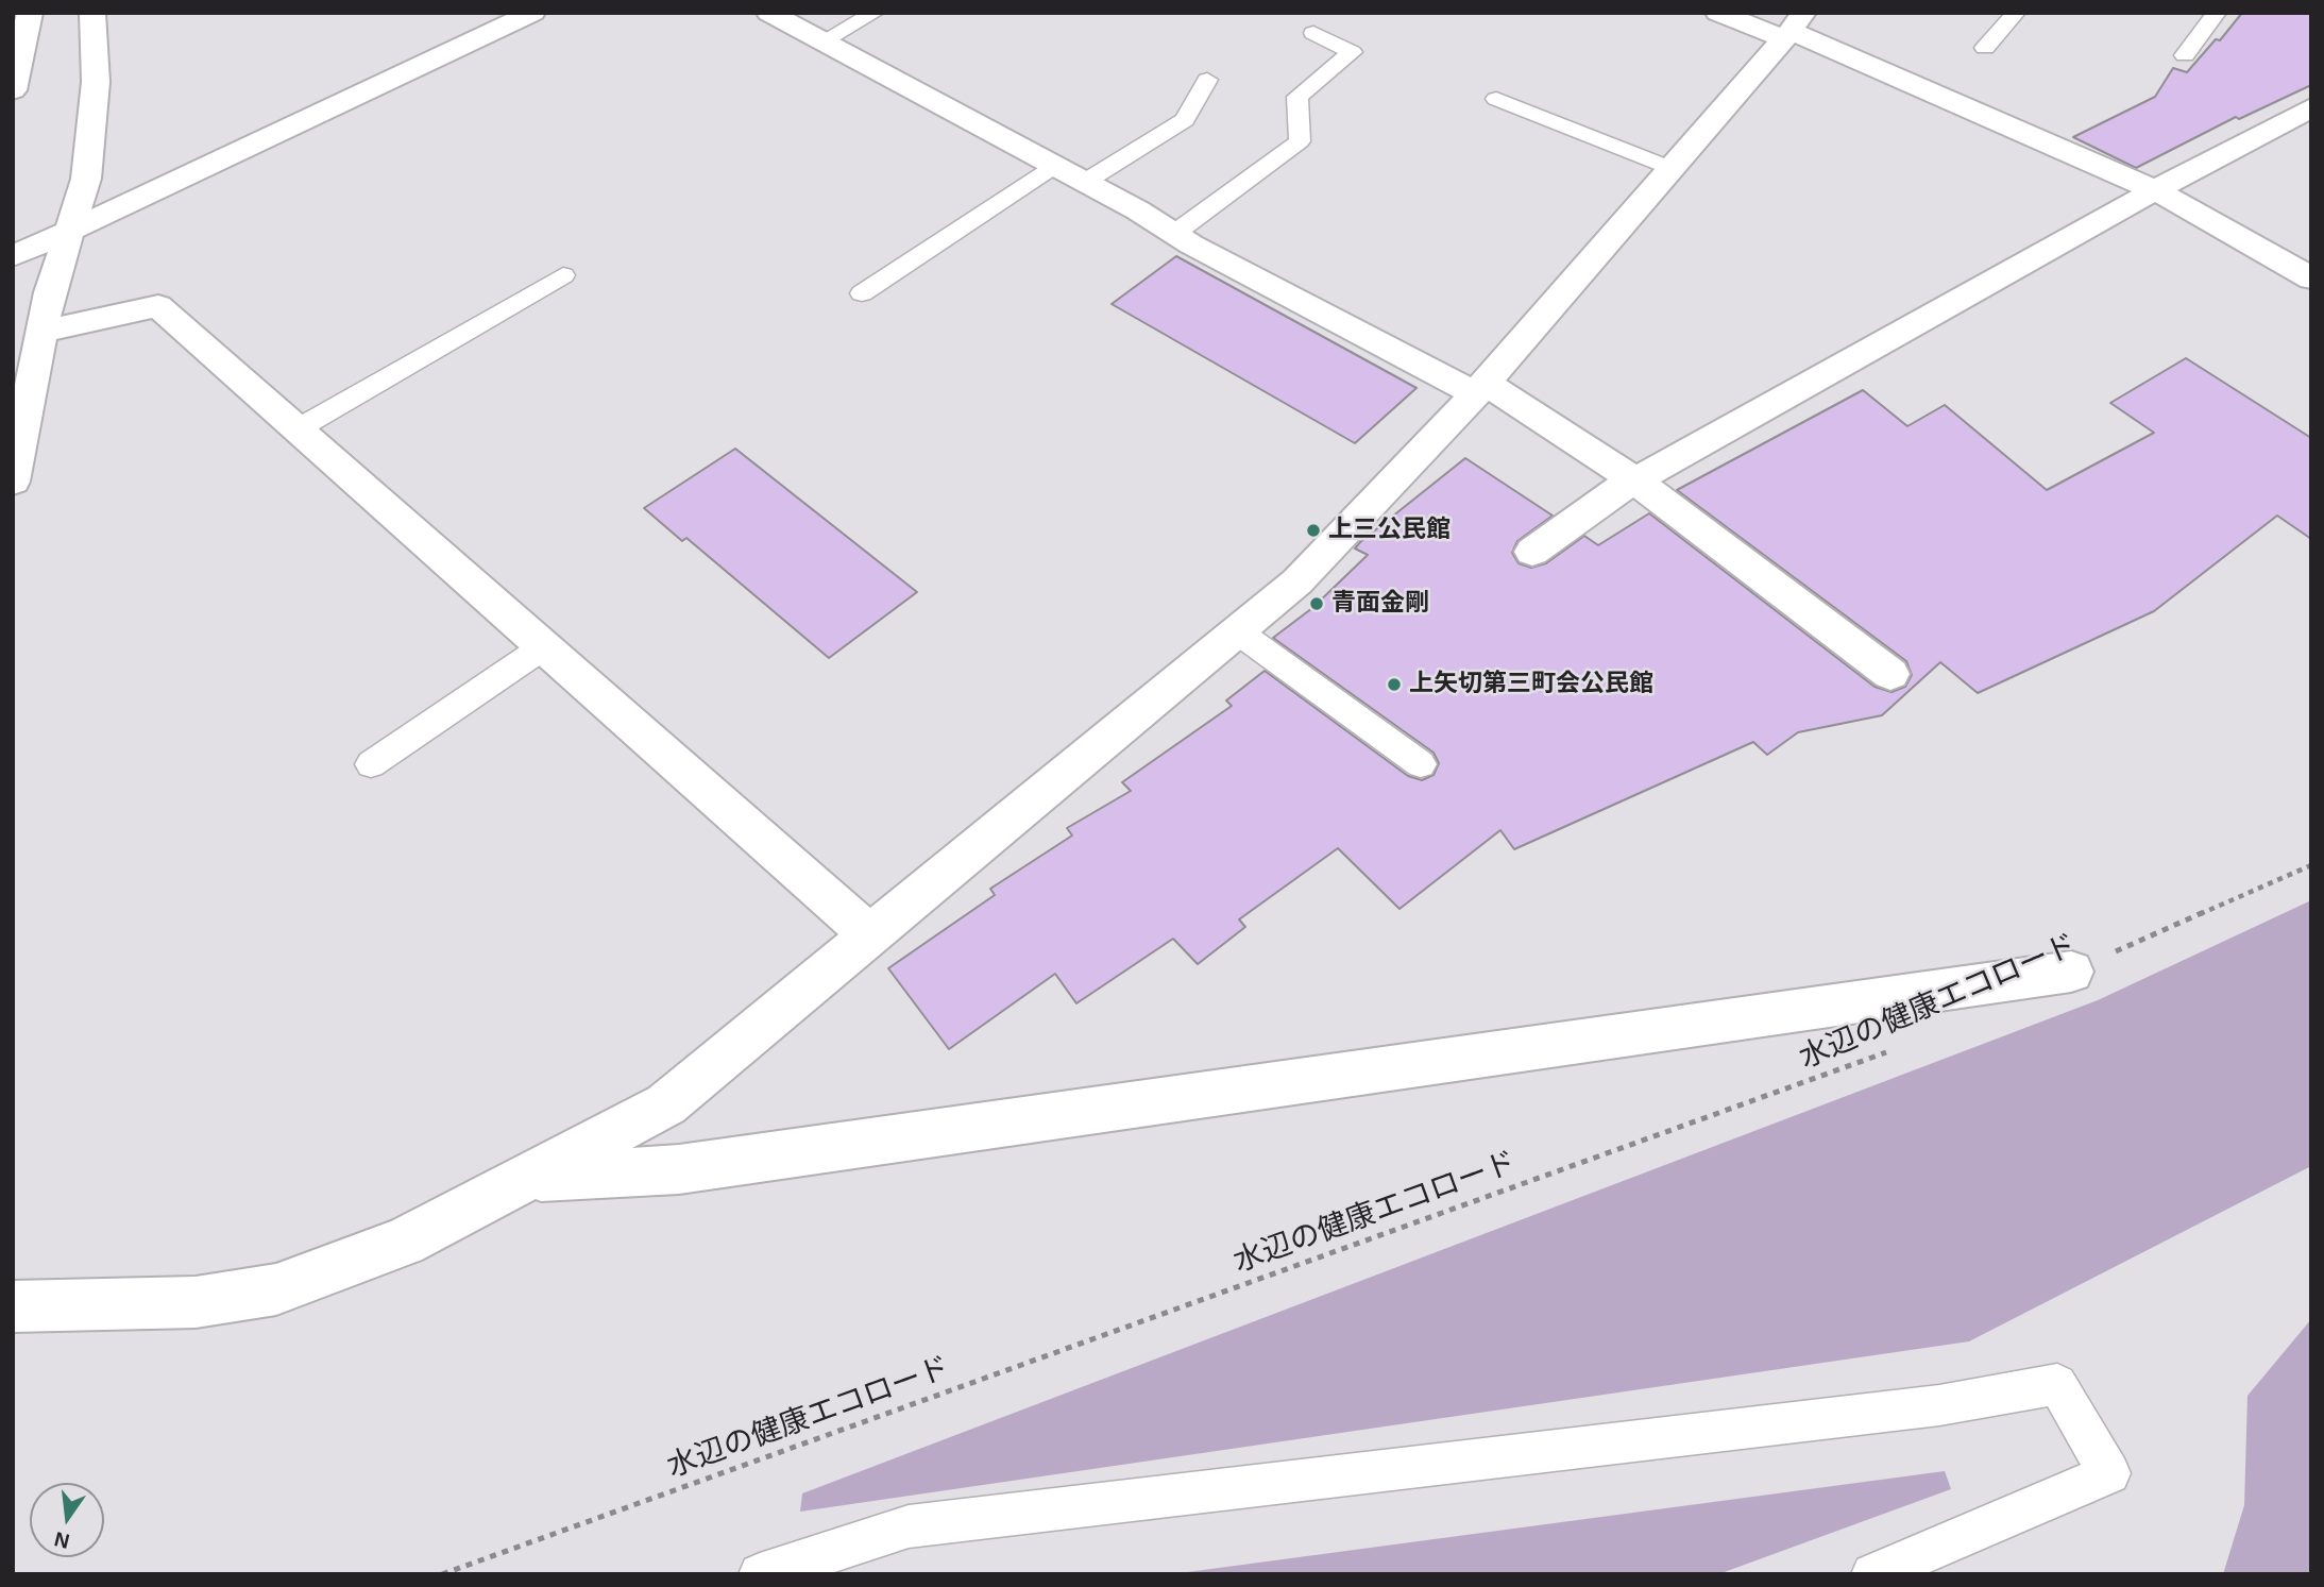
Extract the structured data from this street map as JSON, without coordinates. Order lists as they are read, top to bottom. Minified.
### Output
{"streets":{"path":["水辺の健康エコロード"]},"places":["上三公民館","青面金剛","上矢切第三町会公民館"],"north":"bottom"}
